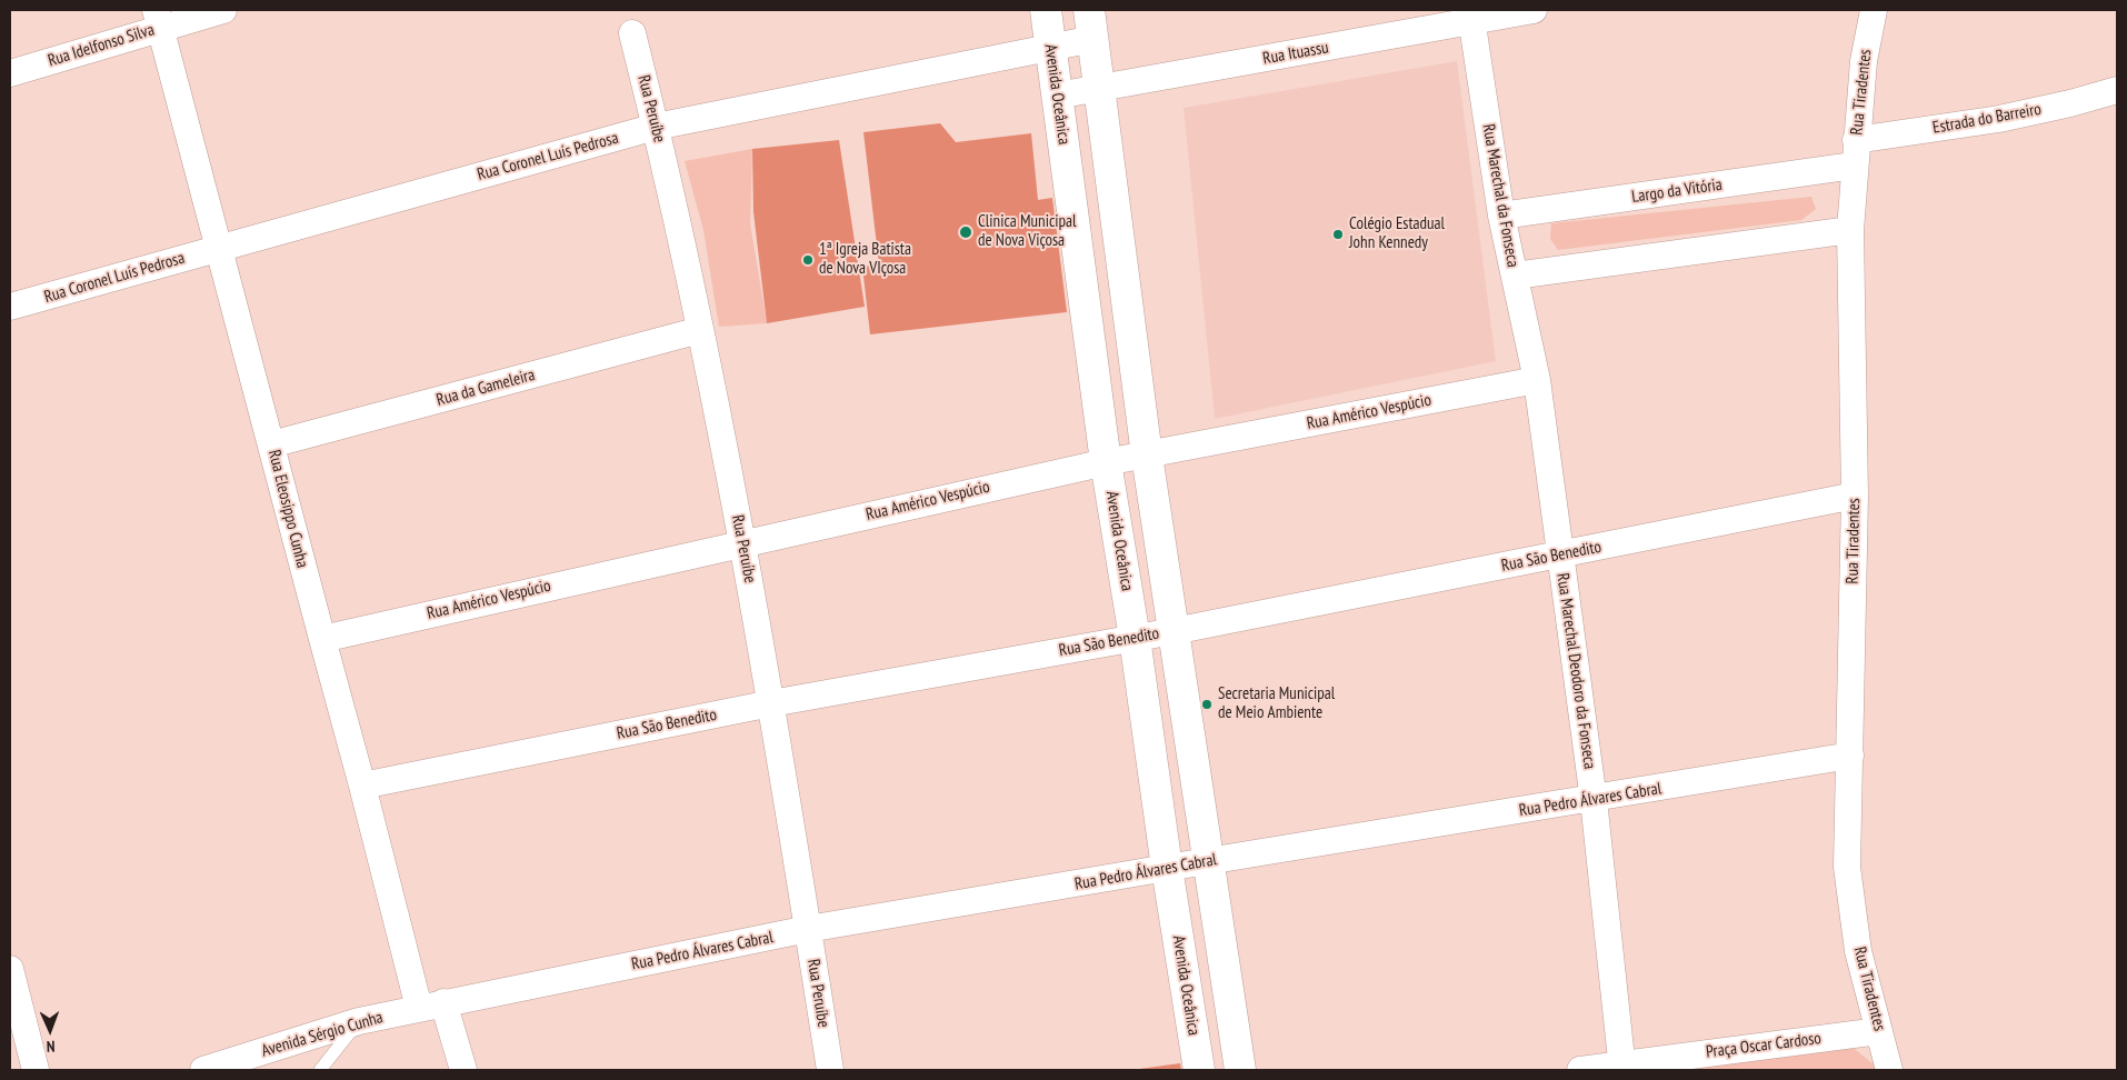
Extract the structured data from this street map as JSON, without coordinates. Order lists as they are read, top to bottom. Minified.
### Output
{"streets":{"street":["Rua Idelfonso Silva","Rua Ituassu","Rua Tiradentes","Avenida Oceânica","Rua Peruíbe","Estrada do Barreiro","Rua Coronel Luís Pedrosa","Largo da Vitória","Rua Marechal da Fonseca","Rua da Gameleira","Rua Américo Vespúcio","Rua Eleosippo Cunha","Rua São Benedito","Rua Marechal Deodoro da Fonseca","Rua Pedro Álvares Cabral","Avenida Sérgio Cunha","Praça Oscar Cardoso"]},"crossings":[["Rua Idelfonso Silva","Rua Eleosippo Cunha"],["Rua Ituassu","Avenida Oceânica"],["Rua Ituassu","Rua Marechal da Fonseca"],["Rua Tiradentes","Estrada do Barreiro"],["Rua Tiradentes","Largo da Vitória"],["Rua Tiradentes","Rua São Benedito"],["Rua Tiradentes","Rua Pedro Álvares Cabral"],["Rua Tiradentes","Praça Oscar Cardoso"],["Avenida Oceânica","Rua Coronel Luís Pedrosa"],["Avenida Oceânica","Rua Américo Vespúcio"],["Avenida Oceânica","Rua São Benedito"],["Avenida Oceânica","Rua Pedro Álvares Cabral"],["Rua Peruíbe","Rua Coronel Luís Pedrosa"],["Rua Peruíbe","Rua da Gameleira"],["Rua Peruíbe","Rua Américo Vespúcio"],["Rua Peruíbe","Rua São Benedito"],["Rua Peruíbe","Rua Pedro Álvares Cabral"],["Rua Coronel Luís Pedrosa","Rua Eleosippo Cunha"],["Largo da Vitória","Rua Marechal da Fonseca"],["Rua Marechal da Fonseca","Rua Américo Vespúcio"],["Rua Marechal da Fonseca","Rua Marechal Deodoro da Fonseca"],["Rua da Gameleira","Rua Eleosippo Cunha"],["Rua Américo Vespúcio","Rua Eleosippo Cunha"],["Rua Américo Vespúcio","Rua Marechal Deodoro da Fonseca"],["Rua Eleosippo Cunha","Rua São Benedito"],["Rua Eleosippo Cunha","Rua Pedro Álvares Cabral"],["Rua Eleosippo Cunha","Avenida Sérgio Cunha"],["Rua São Benedito","Rua Marechal Deodoro da Fonseca"],["Rua Marechal Deodoro da Fonseca","Rua Pedro Álvares Cabral"],["Rua Marechal Deodoro da Fonseca","Praça Oscar Cardoso"],["Rua Pedro Álvares Cabral","Avenida Sérgio Cunha"]],"places":["Clinica Municipal de Nova Viçosa","Colégio Estadual John Kennedy","1ª Igreja Batista de Nova VIçosa","Secretaria Municipal de Meio Ambiente"],"north":"bottom"}
